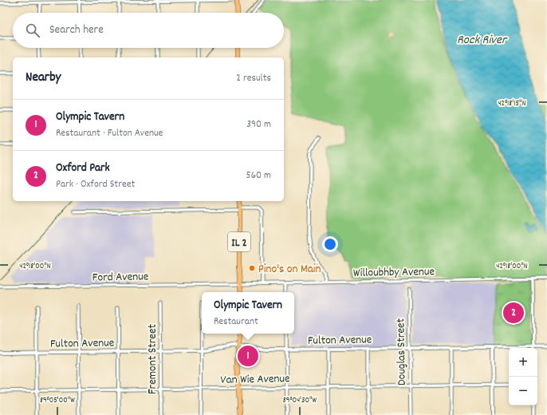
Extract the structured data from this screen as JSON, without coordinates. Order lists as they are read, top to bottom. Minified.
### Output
{"streets":{"main road":["IL 2"],"street":["Willoubhby Avenue","Ford Avenue","Fulton Avenue","Douglas Street","Fremont Street","Van Wie Avenue"]},"crossings":[["IL 2","Willoubhby Avenue"],["IL 2","Ford Avenue"],["Willoubhby Avenue","Ford Avenue"],["Fulton Avenue","Douglas Street"],["Fulton Avenue","Fremont Street"],["Douglas Street","Van Wie Avenue"],["Fremont Street","Van Wie Avenue"]],"water":["Rock River"],"places":["Pino's on Main"],"page":{"search":"Search here","heading":["Nearby","2 results"],"list":[{"mark":"1","name":"Olympic Tavern","note":"Restaurant · Fulton Avenue","value":"390 m"},{"mark":"2","name":"Oxford Park","note":"Park · Oxford Street","value":"560 m"}],"popup":["Olympic Tavern","Restaurant"],"pins":["2","1"],"map_buttons":["+","−"]},"coordinates":["42°18'15\"N","42°18'00\"N","89°05'00\"W","89°04'30\"W"]}
